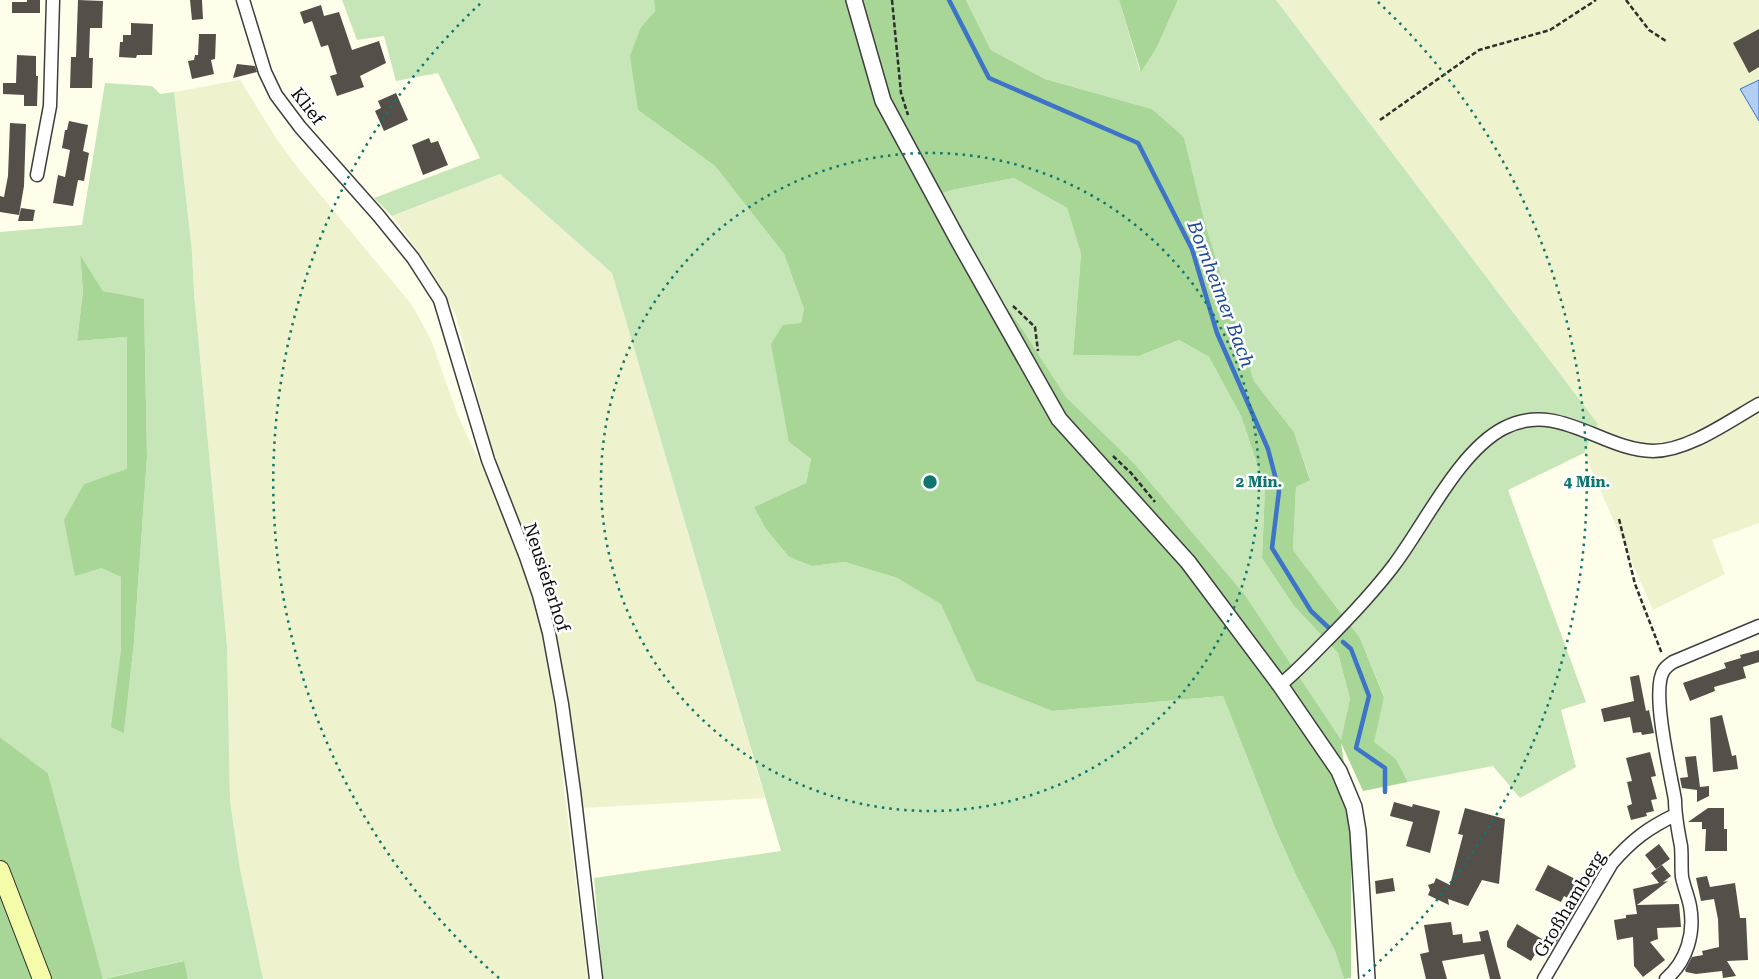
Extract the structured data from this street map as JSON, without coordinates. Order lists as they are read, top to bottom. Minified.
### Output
{"streets":{"street":["Klief","Neusieferhof","Großhamberg"]},"crossings":[["Klief","Neusieferhof"]],"water":["Bornheimer Bach"],"rings":["2 Min.","4 Min."]}
